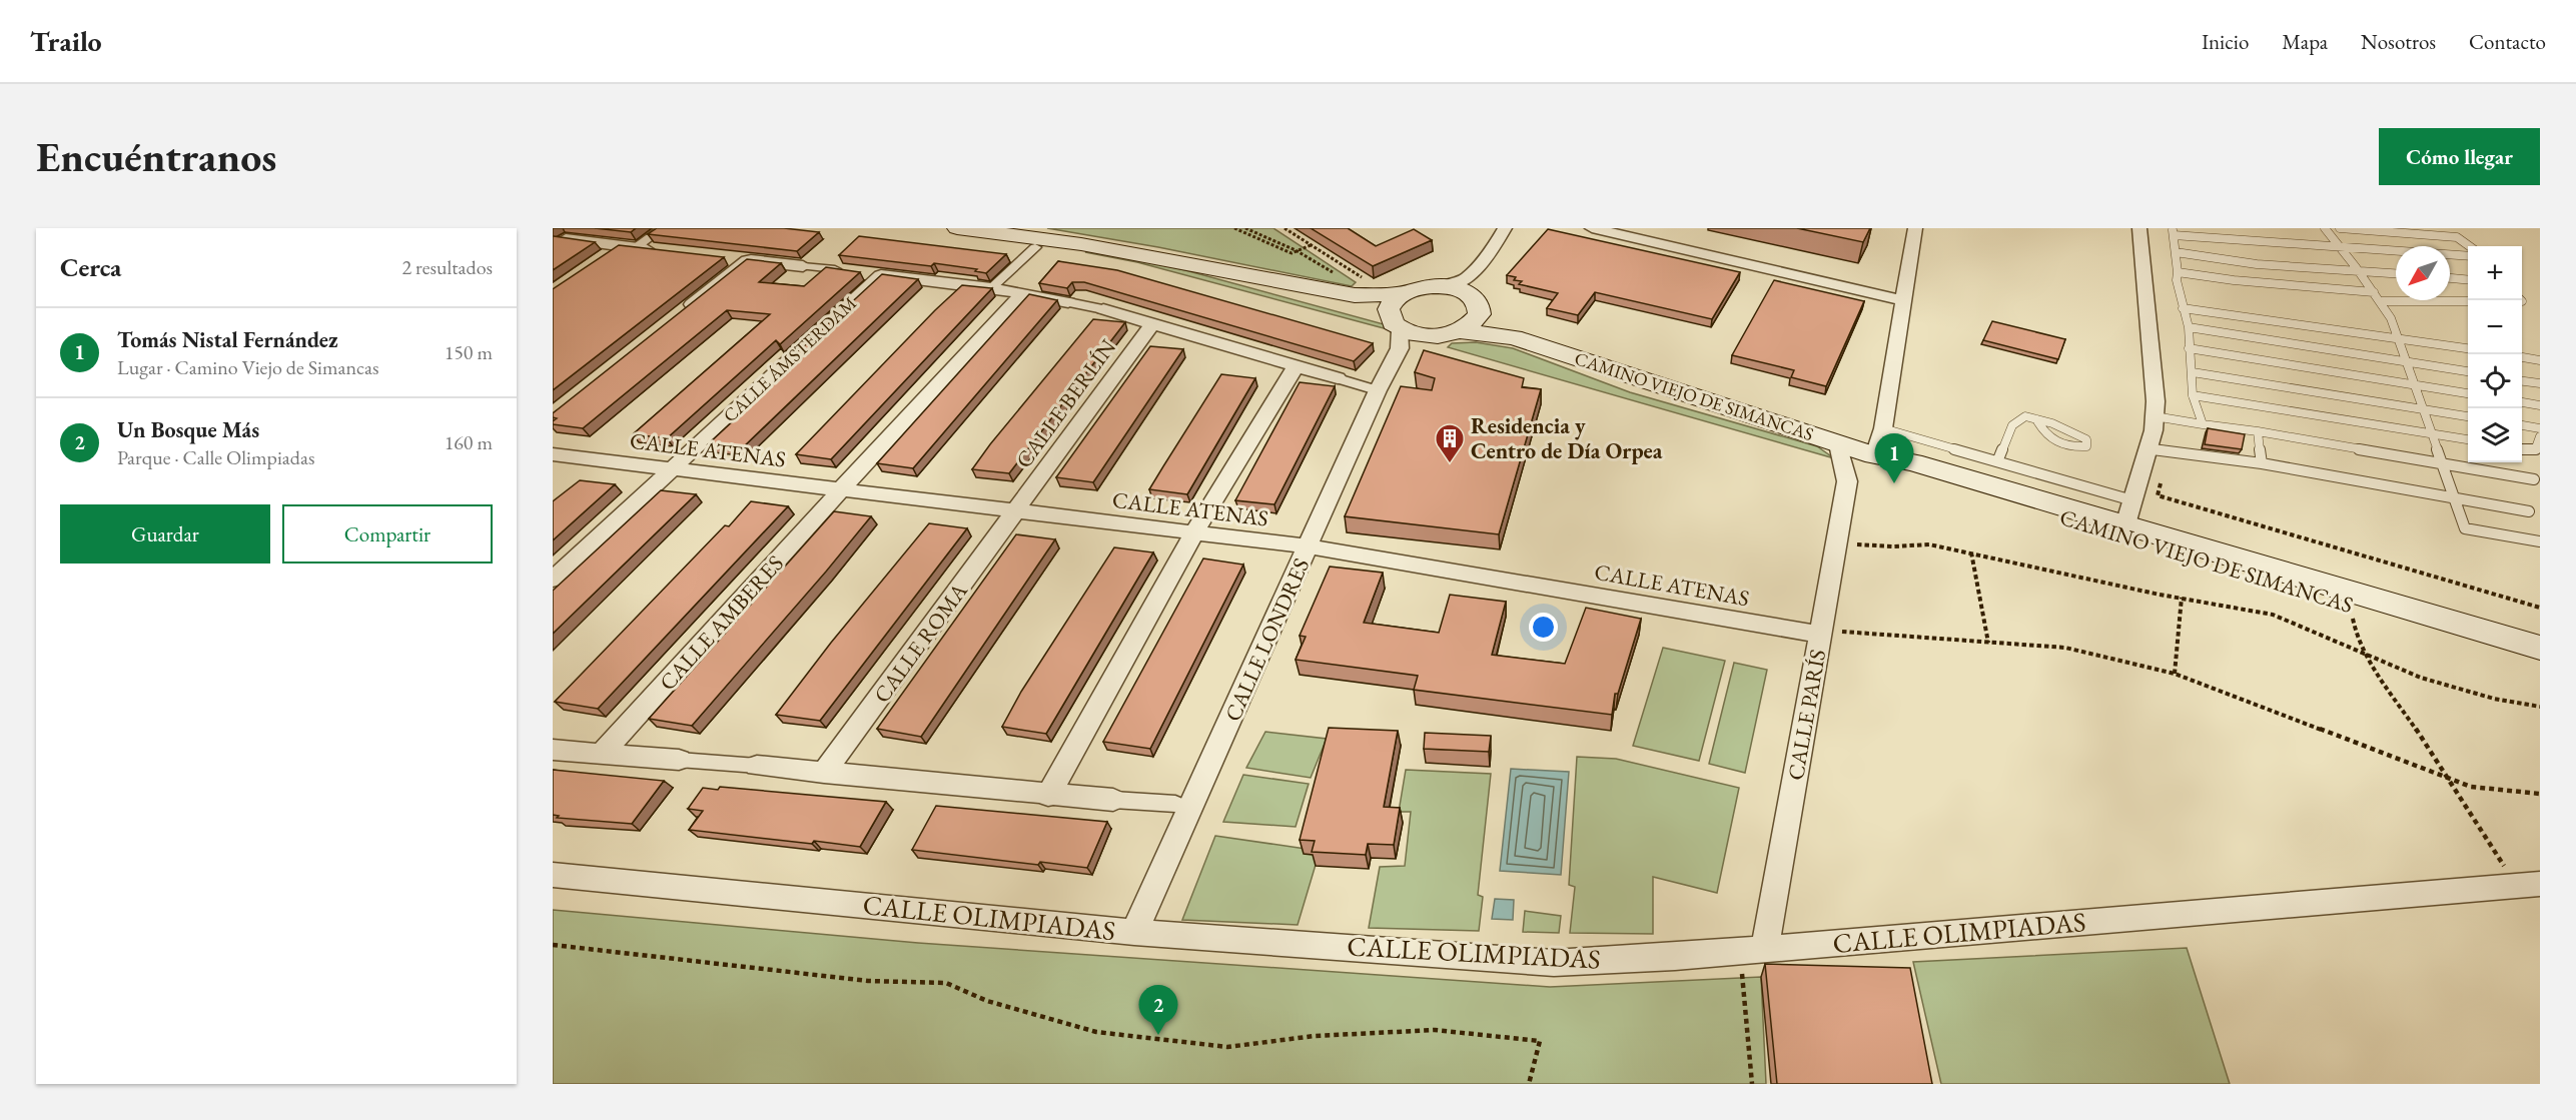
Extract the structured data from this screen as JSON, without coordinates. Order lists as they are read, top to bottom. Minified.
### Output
{"streets":{"main road":["CAMINO VIEJO DE SIMANCAS"],"street":["CALLE ÁMSTERDAM","CALLE BERLÍN","CALLE ATENAS","CALLE AMBERES","CALLE LONDRES","CALLE ROMA","CALLE PARÍS","CALLE OLIMPIADAS"]},"crossings":[["CALLE ÁMSTERDAM","CALLE BERLÍN"],["CALLE ÁMSTERDAM","CALLE ATENAS"],["CAMINO VIEJO DE SIMANCAS","CALLE LONDRES"],["CAMINO VIEJO DE SIMANCAS","CALLE PARÍS"],["CALLE BERLÍN","CALLE ATENAS"],["CALLE BERLÍN","CALLE ROMA"],["CALLE ATENAS","CALLE AMBERES"],["CALLE ATENAS","CALLE LONDRES"],["CALLE ATENAS","CALLE ROMA"],["CALLE ATENAS","CALLE PARÍS"],["CALLE LONDRES","CALLE OLIMPIADAS"],["CALLE PARÍS","CALLE OLIMPIADAS"]],"places":{"building":["Residencia y Centro de Día Orpea"]},"north":"bottom left","page":{"header":"Trailo","nav":["Inicio","Mapa","Nosotros","Contacto"],"buttons":["Cómo llegar",["Guardar","Compartir"]],"title":"Encuéntranos","heading":["Cerca","2 resultados"],"map_buttons":["+","−"],"list":[{"mark":"1","name":"Tomás Nistal Fernández","note":"Lugar · Camino Viejo de Simancas","value":"150 m"},{"mark":"2","name":"Un Bosque Más","note":"Parque · Calle Olimpiadas","value":"160 m"}],"pins":["1","2"]}}
